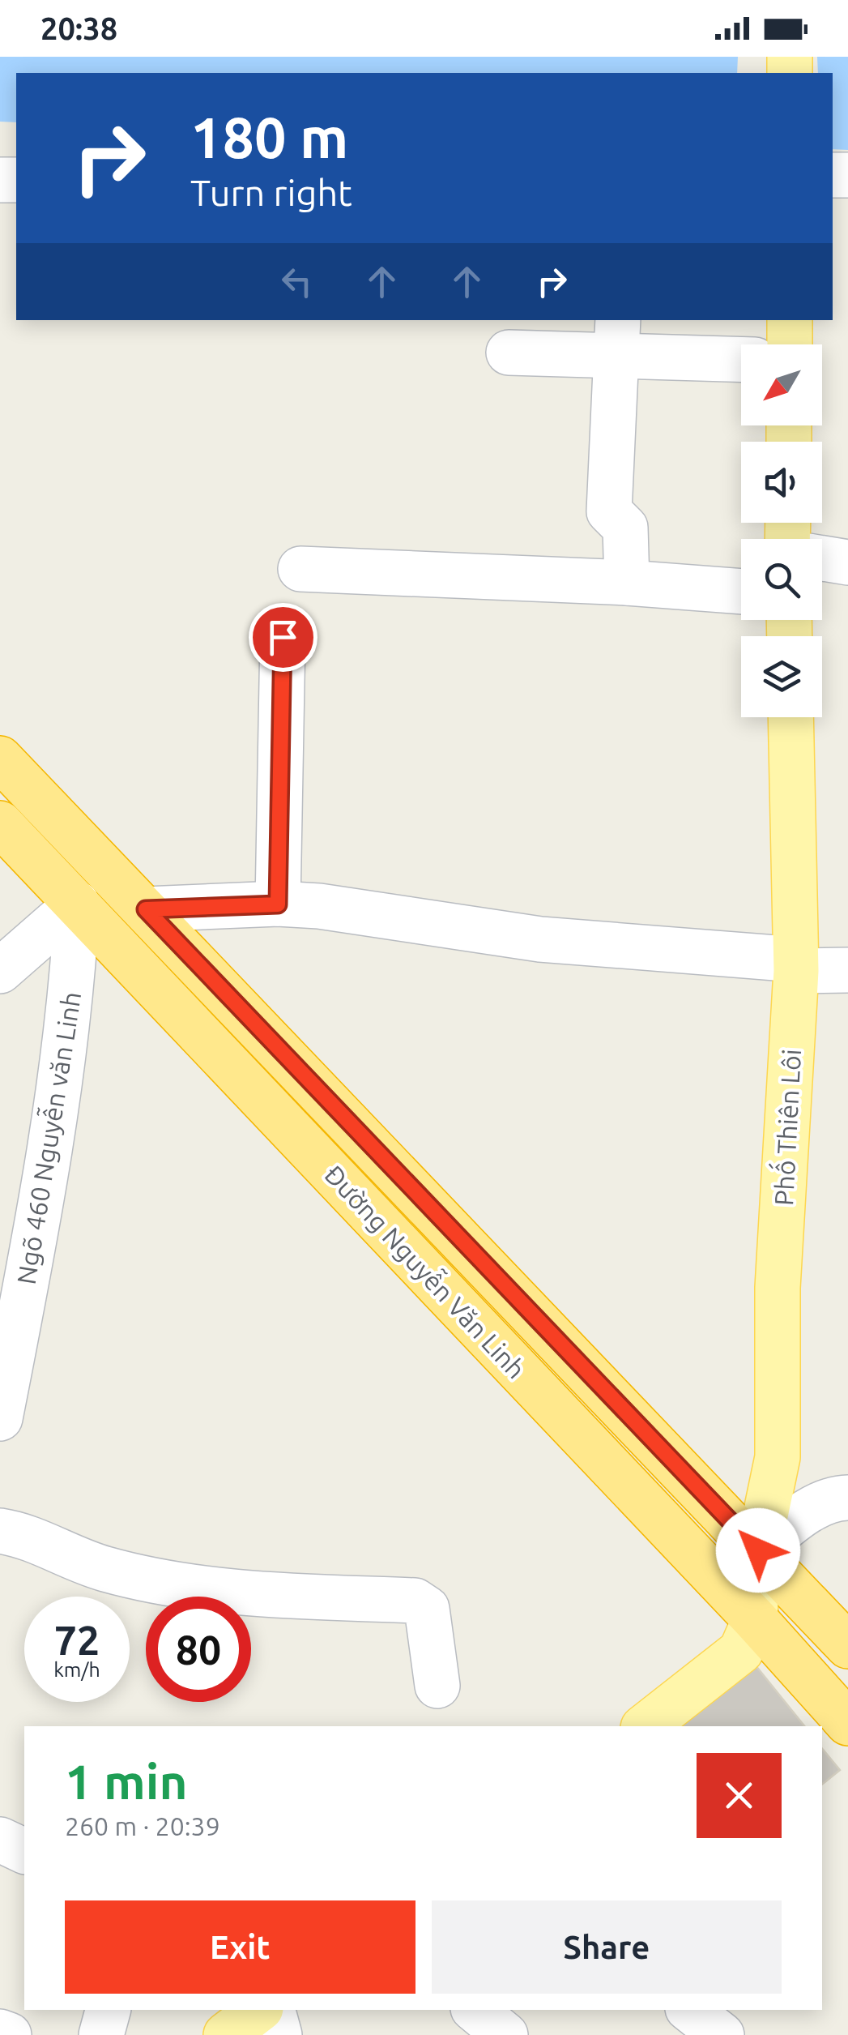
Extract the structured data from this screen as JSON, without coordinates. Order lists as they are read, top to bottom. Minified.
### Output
{"streets":{"highway":["Đường Nguyễn Văn Linh"],"main road":["Phố Thiên Lôi"],"street":["Ngõ 460 Nguyễn văn Linh"]},"crossings":[["Phố Thiên Lôi","Đường Nguyễn Văn Linh"],["Ngõ 460 Nguyễn văn Linh","Đường Nguyễn Văn Linh"]],"north":"bottom left","page":{"status":"20:38","turn":["180 m","Turn right"],"speed":"72 km/h","limit":"80","heading":["1 min","260 m · 20:39"],"buttons":["Exit","Share"]}}
